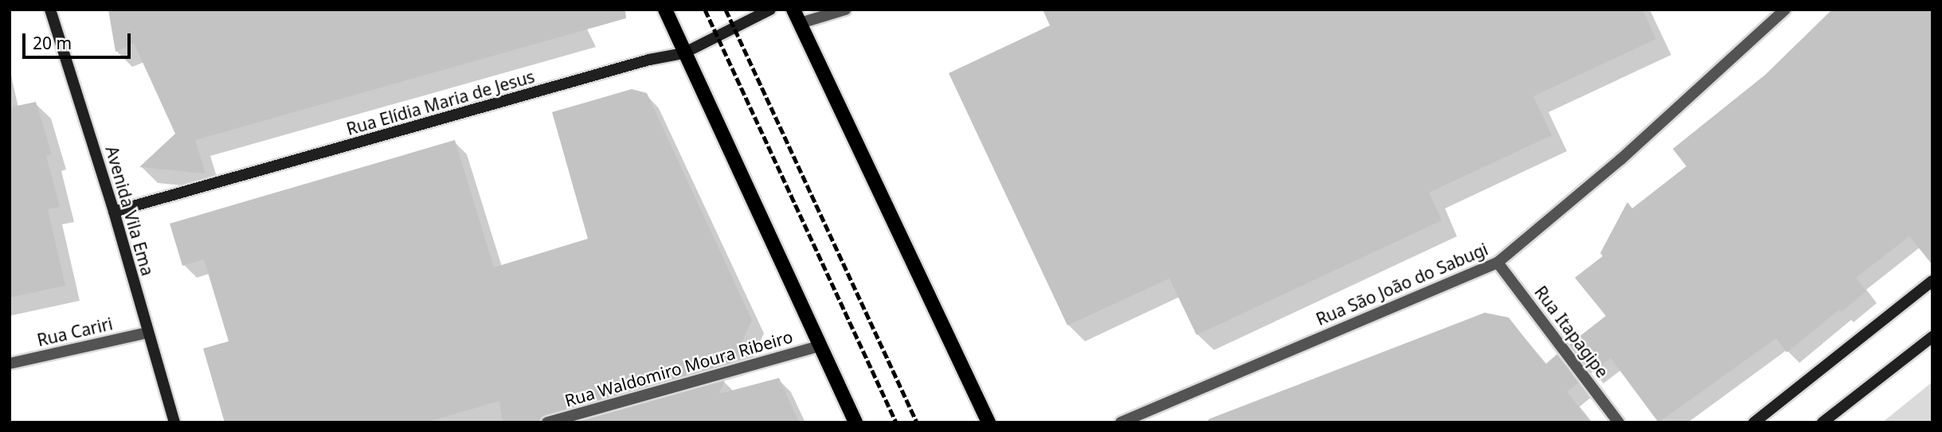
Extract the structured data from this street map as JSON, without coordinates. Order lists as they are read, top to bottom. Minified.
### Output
{"streets":{"main road":["Rua Elídia Maria de Jesus","Avenida Vila Ema"],"street":["Rua São João do Sabugi","Rua Cariri","Rua Itapagipe","Rua Waldomiro Moura Ribeiro"]},"crossings":[["Rua Elídia Maria de Jesus","Avenida Vila Ema"],["Avenida Vila Ema","Rua Cariri"],["Rua São João do Sabugi","Rua Itapagipe"]],"scale_bar":"20 m"}
